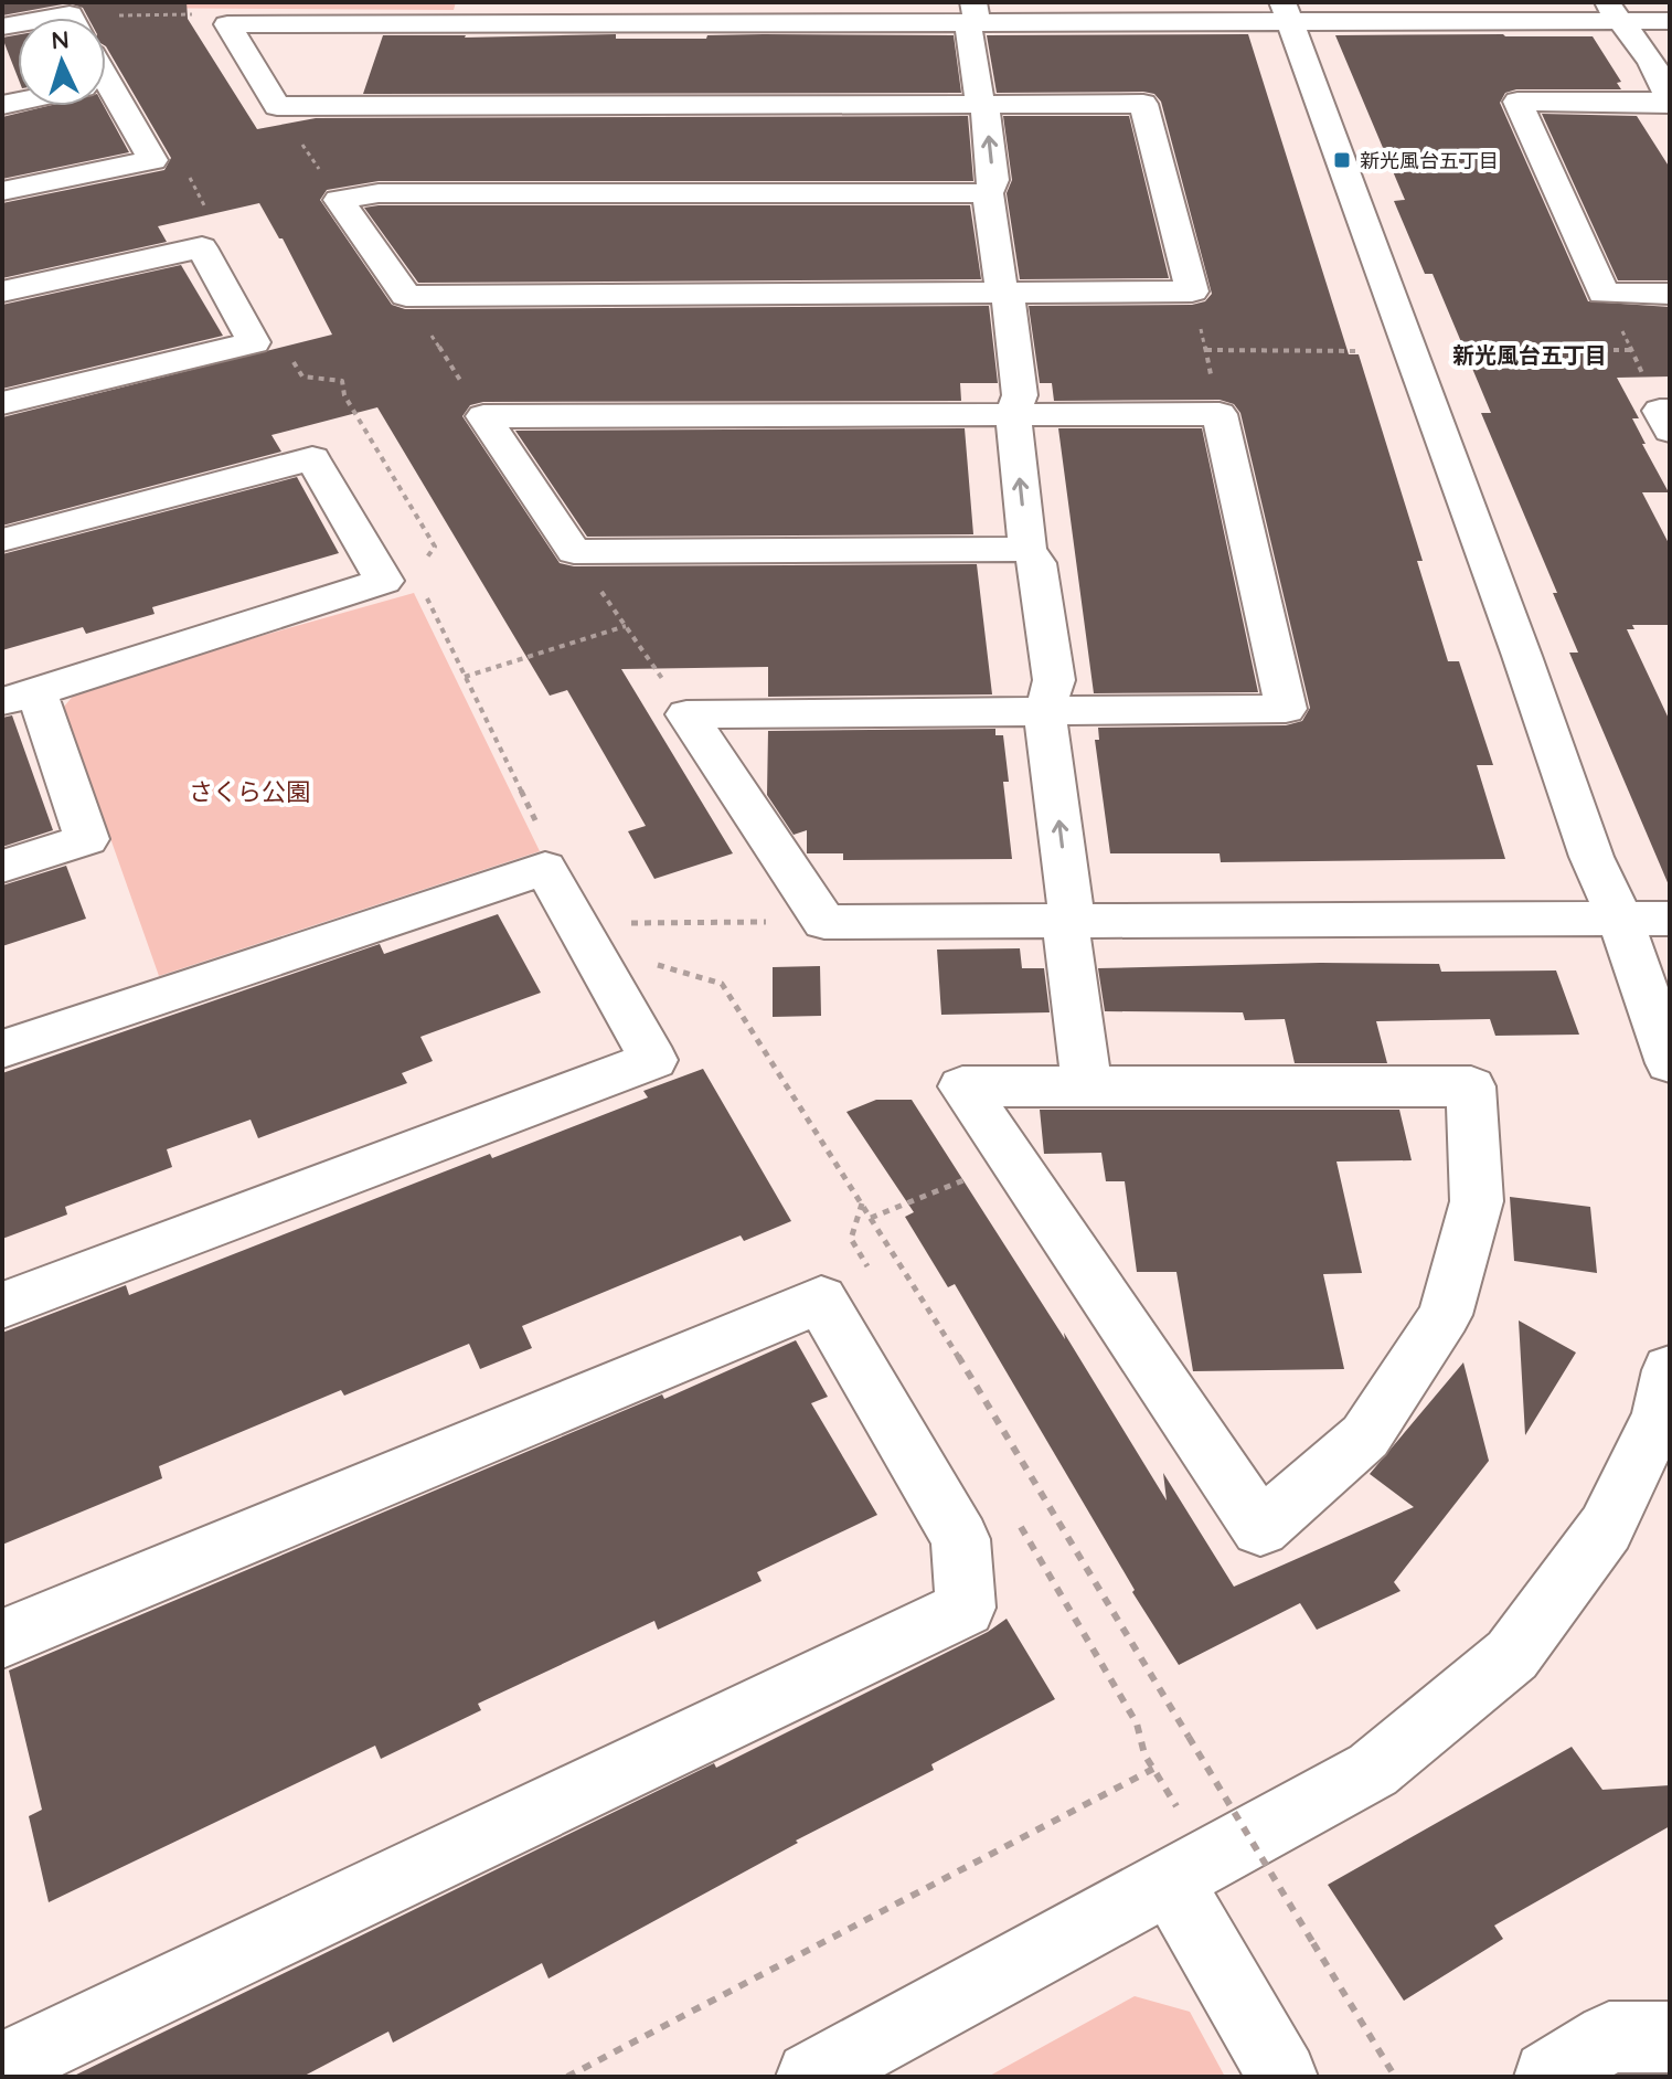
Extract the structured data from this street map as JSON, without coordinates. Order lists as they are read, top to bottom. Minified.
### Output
{"districts":["新光風台五丁目"],"parks":["さくら公園"],"places":{"transit":["新光風台五丁目"]},"north":"top"}
